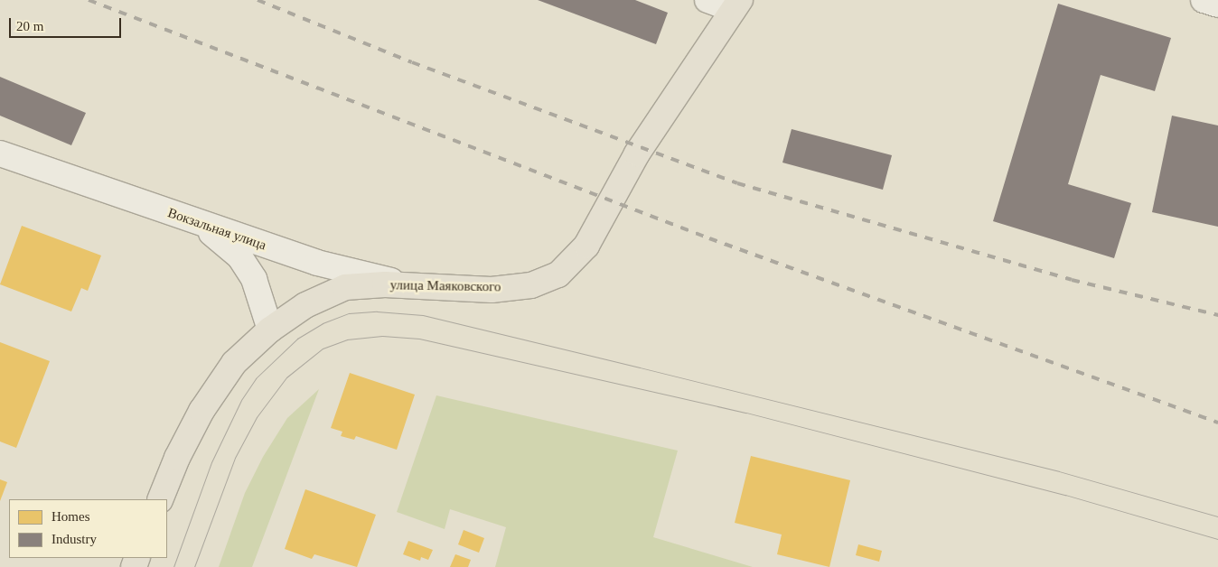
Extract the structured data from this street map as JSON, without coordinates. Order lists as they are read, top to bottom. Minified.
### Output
{"streets":{"main road":["улица Маяковского"],"street":["Вокзальная улица"]},"crossings":[["Вокзальная улица","улица Маяковского"]],"legend":["Homes","Industry"],"scale_bar":"20 m"}
